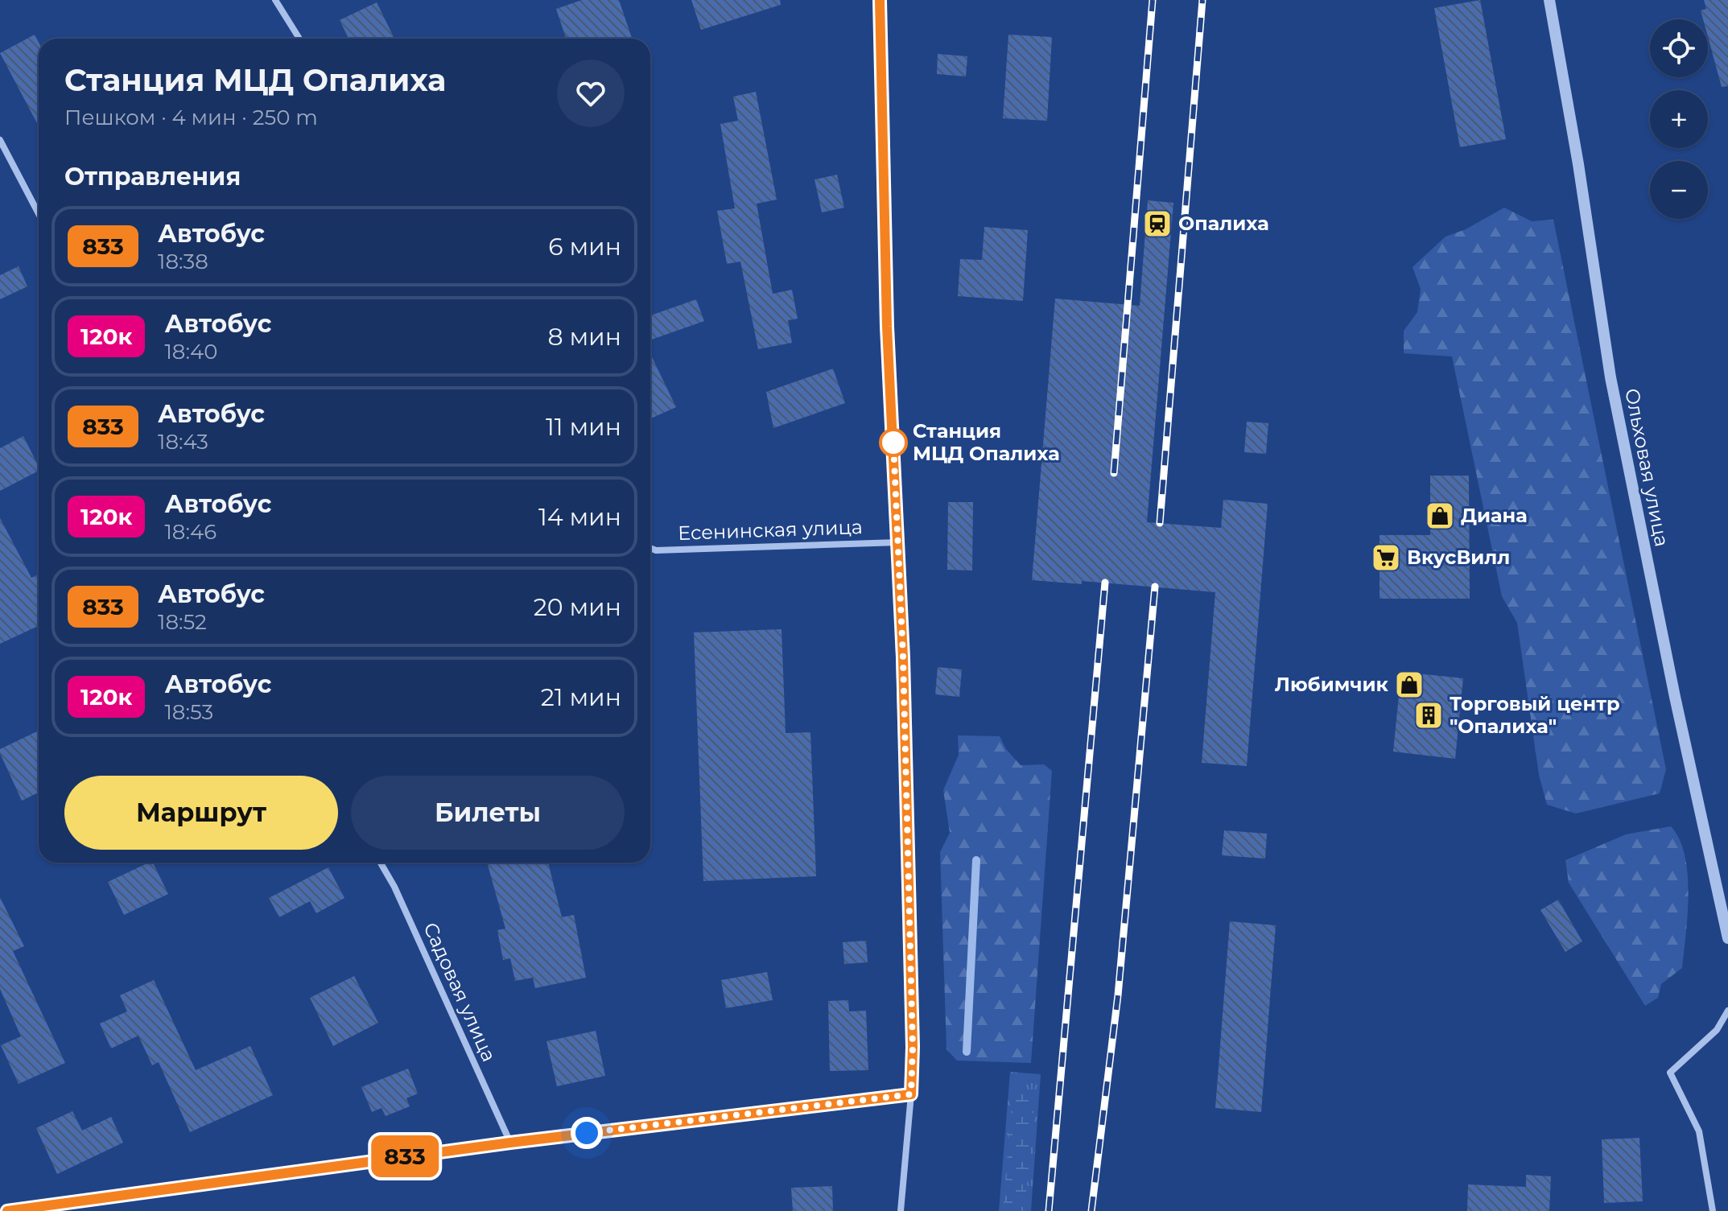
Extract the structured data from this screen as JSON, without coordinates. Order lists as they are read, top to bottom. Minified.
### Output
{"streets":{"street":["Ольховая улица","Есенинская улица","Садовая улица"]},"places":{"station":["Опалиха"],"other":["Станция МЦД Опалиха"],"shop":["Диана","Любимчик"],"supermarket":["ВкусВилл"],"building":["Торговый центр \"Опалиха\""]},"lines":["bus line 833"],"page":{"on_map":"833","map_buttons":["+","−"],"heading":[["Станция МЦД Опалиха","Пешком · 4 мин · 250 m"],"Отправления"],"list":[{"mark":"833","name":"Автобус","note":"18:38","value":"6 мин"},{"mark":"120к","name":"Автобус","note":"18:40","value":"8 мин"},{"mark":"833","name":"Автобус","note":"18:43","value":"11 мин"},{"mark":"120к","name":"Автобус","note":"18:46","value":"14 мин"},{"mark":"833","name":"Автобус","note":"18:52","value":"20 мин"},{"mark":"120к","name":"Автобус","note":"18:53","value":"21 мин"}],"buttons":["Маршрут","Билеты"]}}
